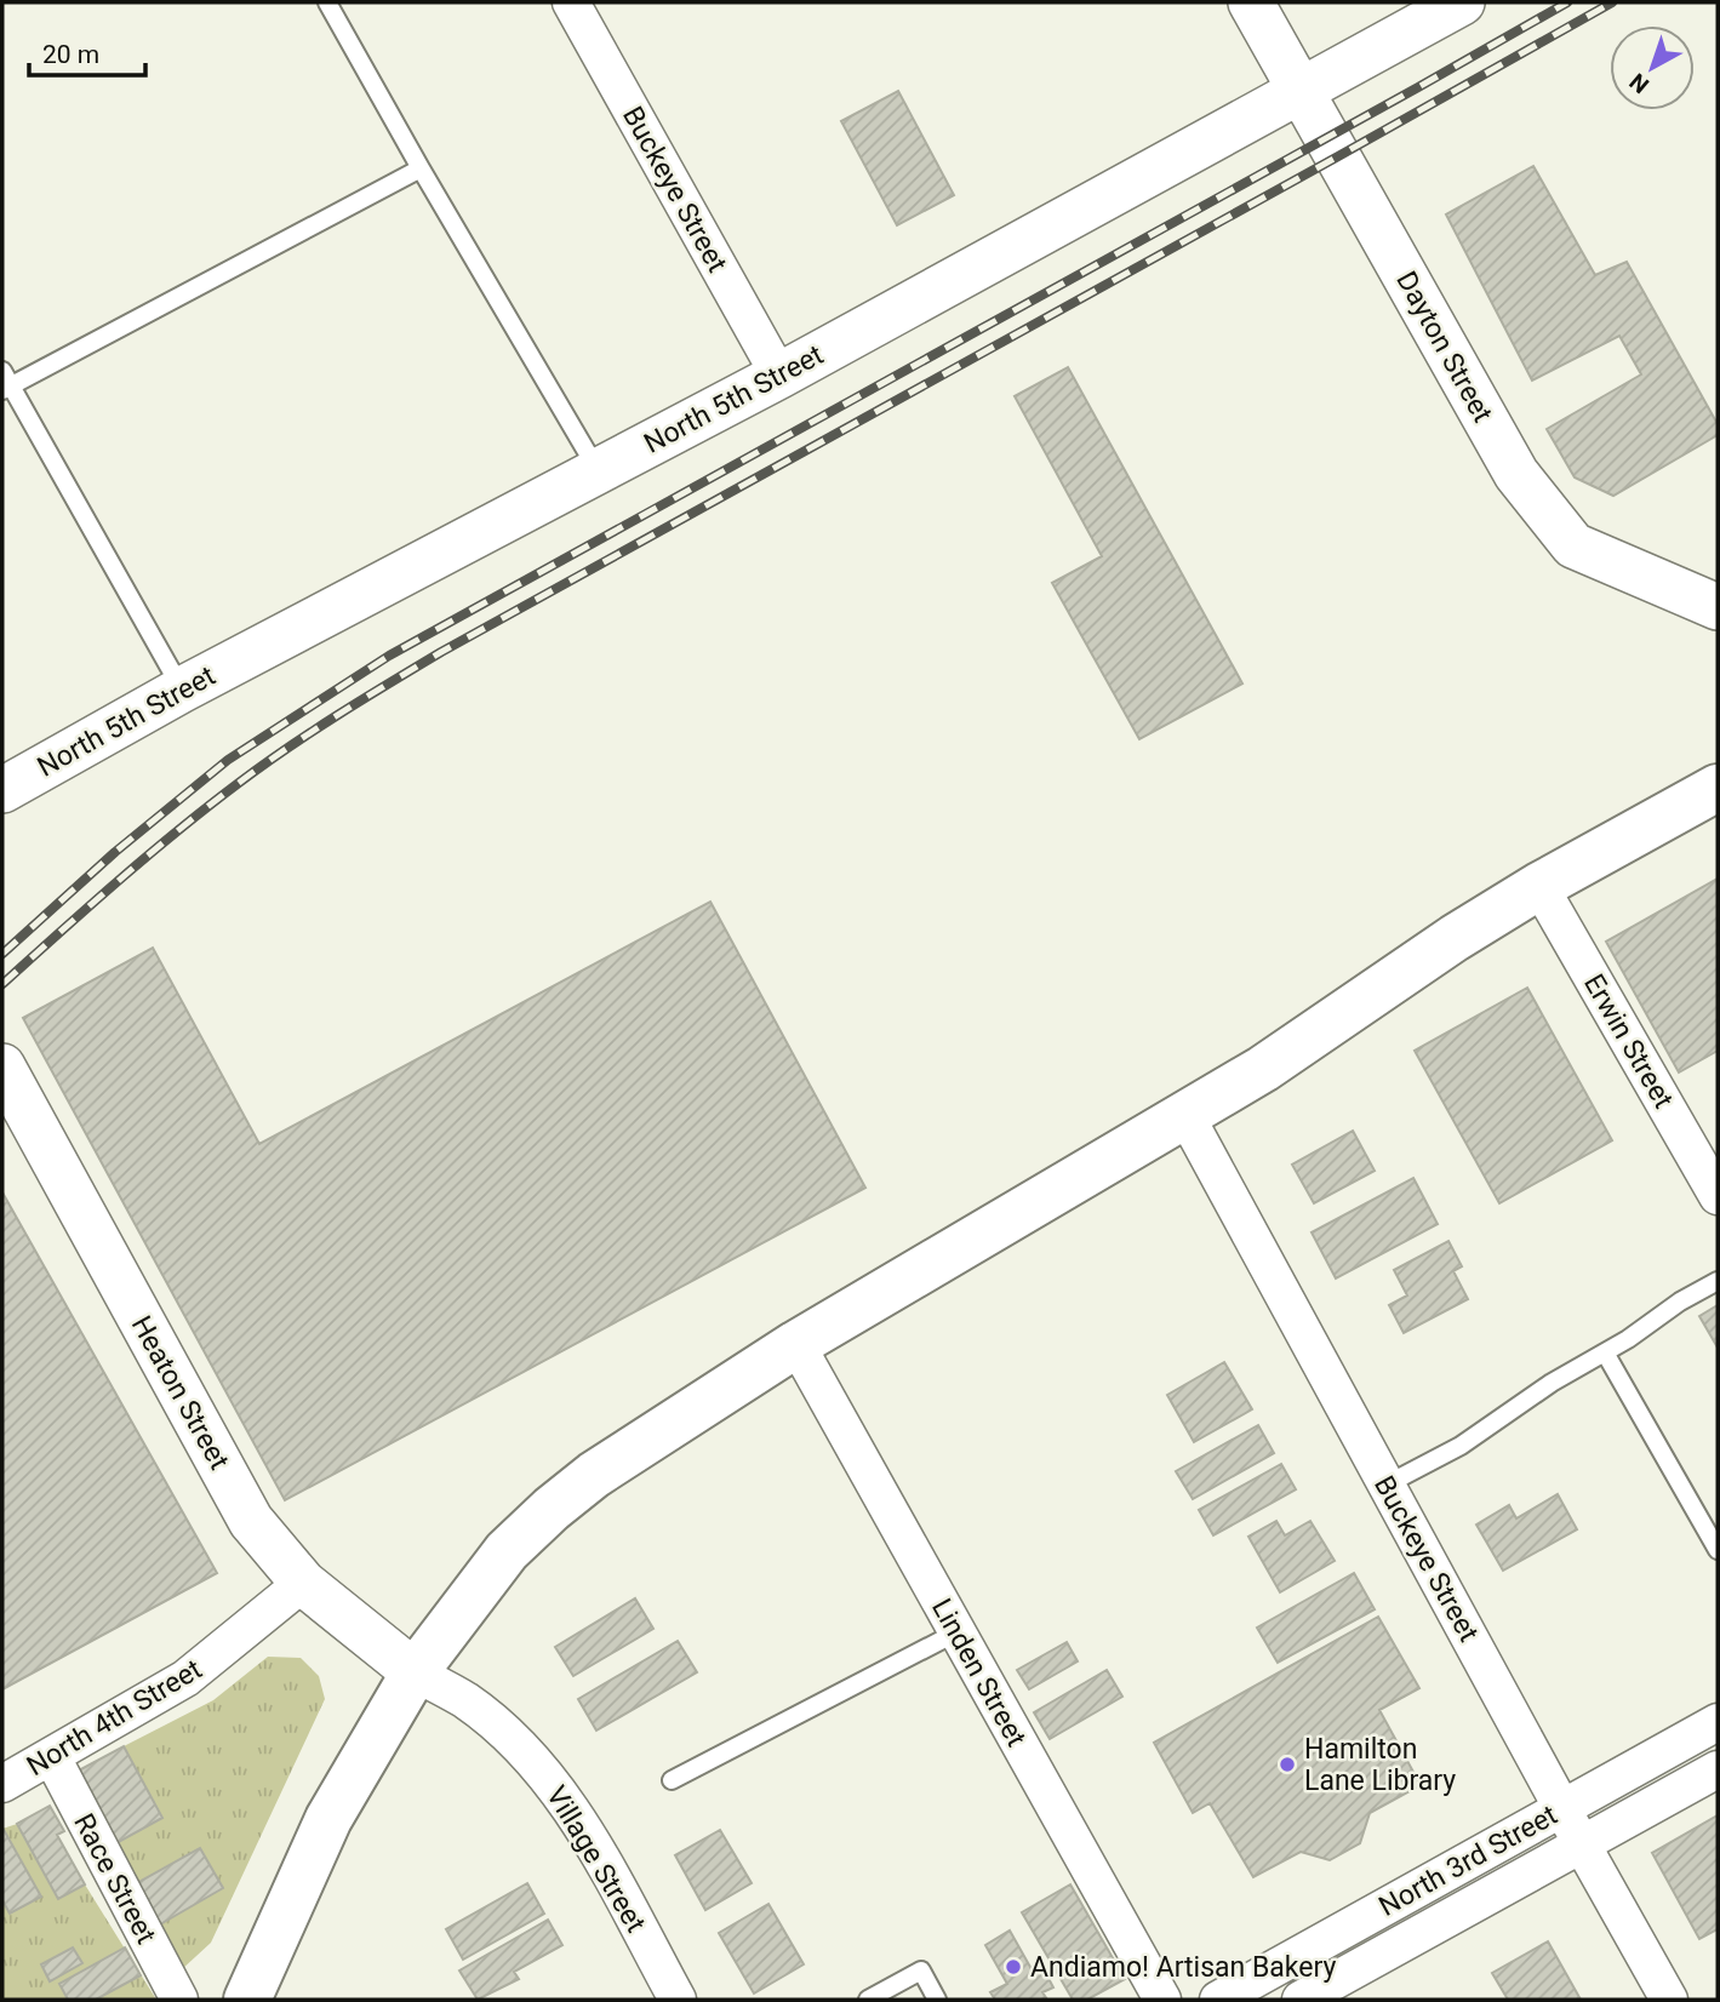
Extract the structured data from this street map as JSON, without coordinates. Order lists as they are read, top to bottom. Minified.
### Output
{"streets":{"street":["Buckeye Street","Dayton Street","North 5th Street","Erwin Street","Heaton Street","Linden Street","North 4th Street","Village Street","North 3rd Street","Race Street"]},"crossings":[["Buckeye Street","North 5th Street"],["Buckeye Street","North 3rd Street"],["Dayton Street","North 5th Street"],["Heaton Street","North 4th Street"],["Heaton Street","Village Street"],["North 4th Street","Race Street"]],"places":["Hamilton Lane Library","Andiamo! Artisan Bakery"],"scale_bar":"20 m","north":"bottom left"}
